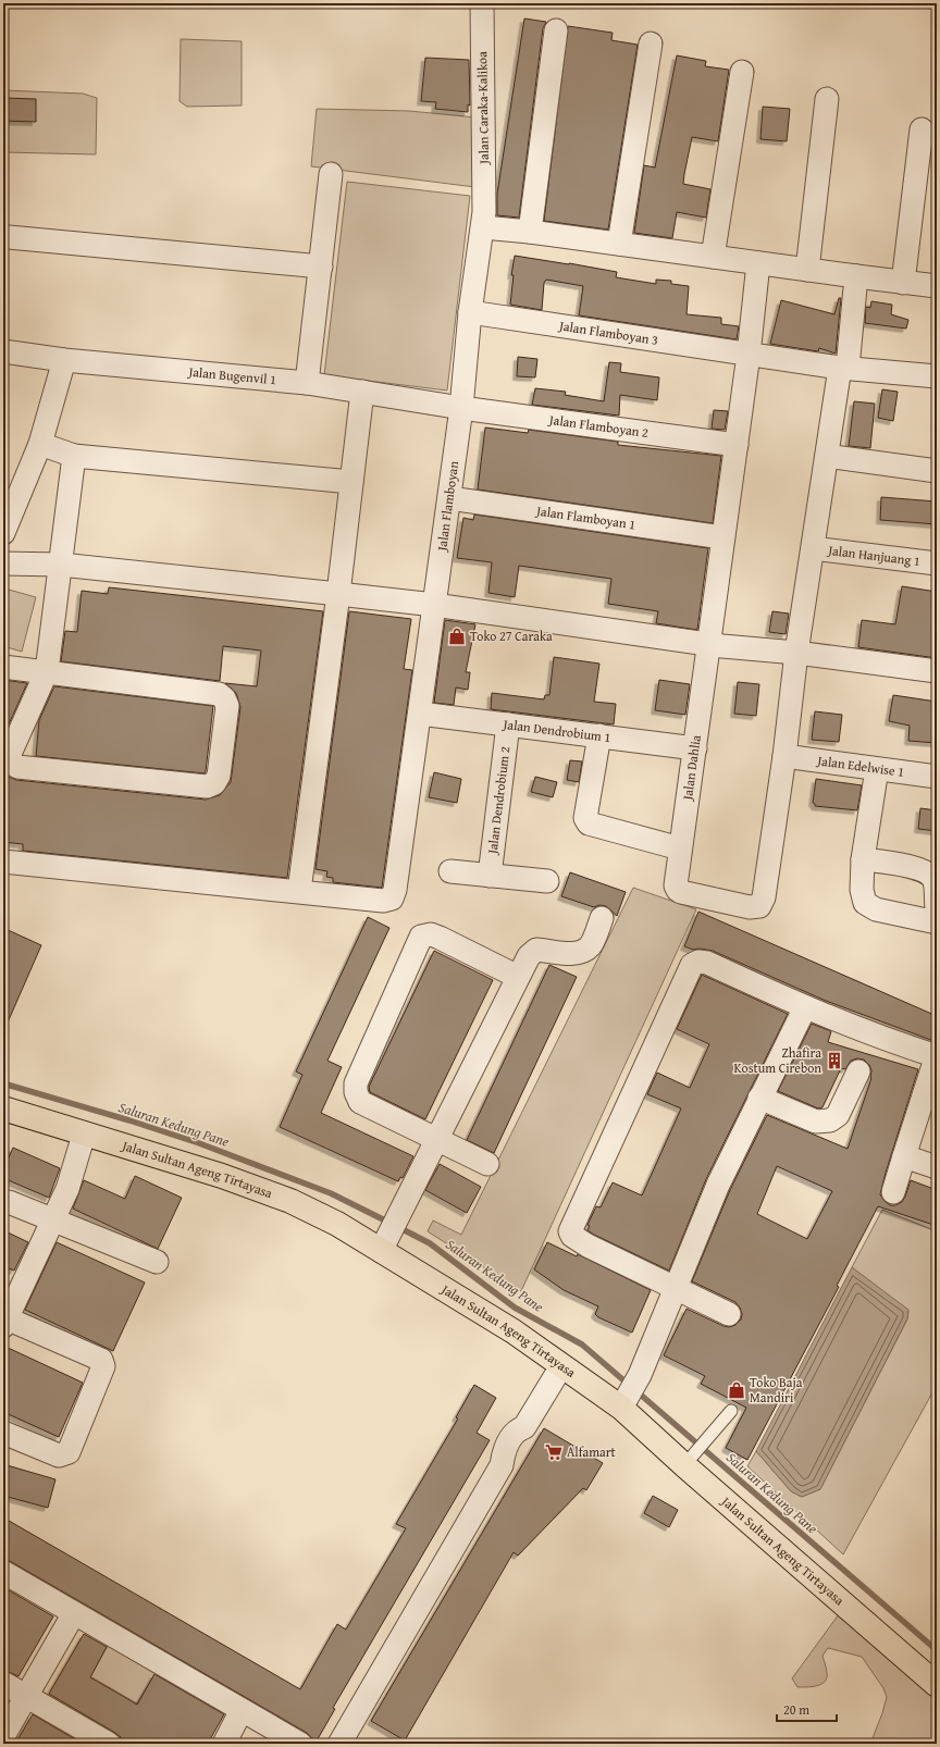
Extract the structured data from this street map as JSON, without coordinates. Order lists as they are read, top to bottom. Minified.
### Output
{"streets":{"main road":["Jalan Sultan Ageng Tirtayasa"],"street":["Jalan Caraka-Kalikoa","Jalan Flamboyan 3","Jalan Bugenvil 1","Jalan Flamboyan 2","Jalan Flamboyan","Jalan Flamboyan 1","Jalan Hanjuang 1","Jalan Dendrobium 1","Jalan Dahlia","Jalan Edelwise 1","Jalan Dendrobium 2"]},"crossings":[["Jalan Caraka-Kalikoa","Jalan Flamboyan 3"],["Jalan Caraka-Kalikoa","Jalan Flamboyan"],["Jalan Flamboyan 3","Jalan Flamboyan"],["Jalan Flamboyan 3","Jalan Dahlia"],["Jalan Bugenvil 1","Jalan Flamboyan 2"],["Jalan Bugenvil 1","Jalan Flamboyan"],["Jalan Flamboyan 2","Jalan Flamboyan"],["Jalan Flamboyan 2","Jalan Dahlia"],["Jalan Flamboyan","Jalan Flamboyan 1"],["Jalan Flamboyan","Jalan Dendrobium 1"],["Jalan Flamboyan 1","Jalan Dahlia"],["Jalan Dendrobium 1","Jalan Dahlia"],["Jalan Dendrobium 1","Jalan Dendrobium 2"],["Jalan Dahlia","Jalan Edelwise 1"]],"water":["Saluran Kedung Pane"],"places":{"shop":["Toko 27 Caraka","Toko Baja Mandiri"],"building":["Zhafira Kostum Cirebon"],"supermarket":["Alfamart"]},"scale_bar":"20 m"}
